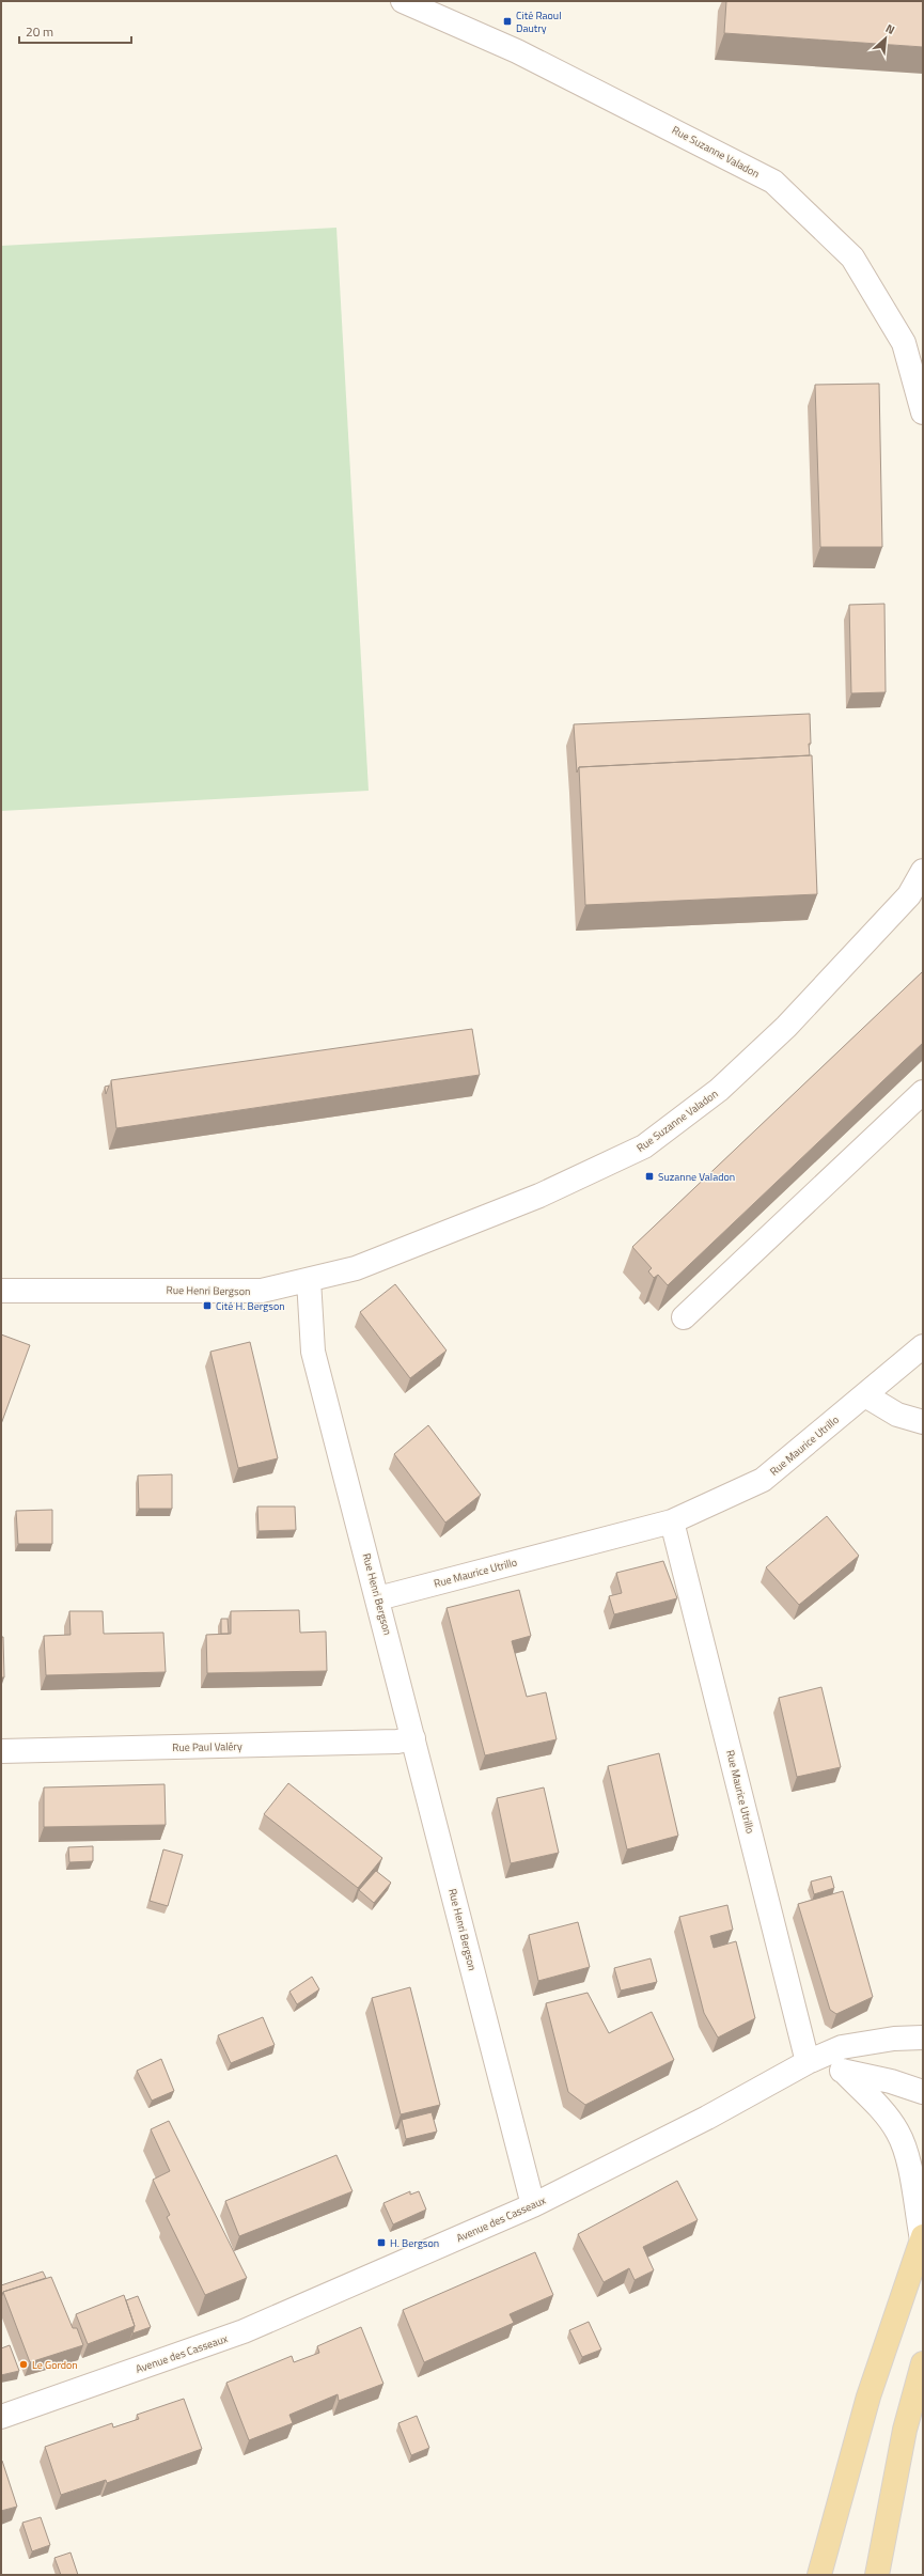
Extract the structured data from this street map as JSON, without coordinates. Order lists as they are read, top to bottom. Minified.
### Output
{"streets":{"street":["Rue Suzanne Valadon","Rue Henri Bergson","Rue Maurice Utrillo","Rue Paul Valéry","Avenue des Casseaux"]},"crossings":[["Rue Suzanne Valadon","Rue Henri Bergson"],["Rue Henri Bergson","Rue Maurice Utrillo"],["Rue Henri Bergson","Rue Paul Valéry"],["Rue Henri Bergson","Avenue des Casseaux"],["Rue Maurice Utrillo","Avenue des Casseaux"]],"places":{"transit":["Cité Raoul Dautry","Suzanne Valadon","Cité H. Bergson","H. Bergson"],"other":["Le Gordon"]},"scale_bar":"20 m","north":"top right"}
